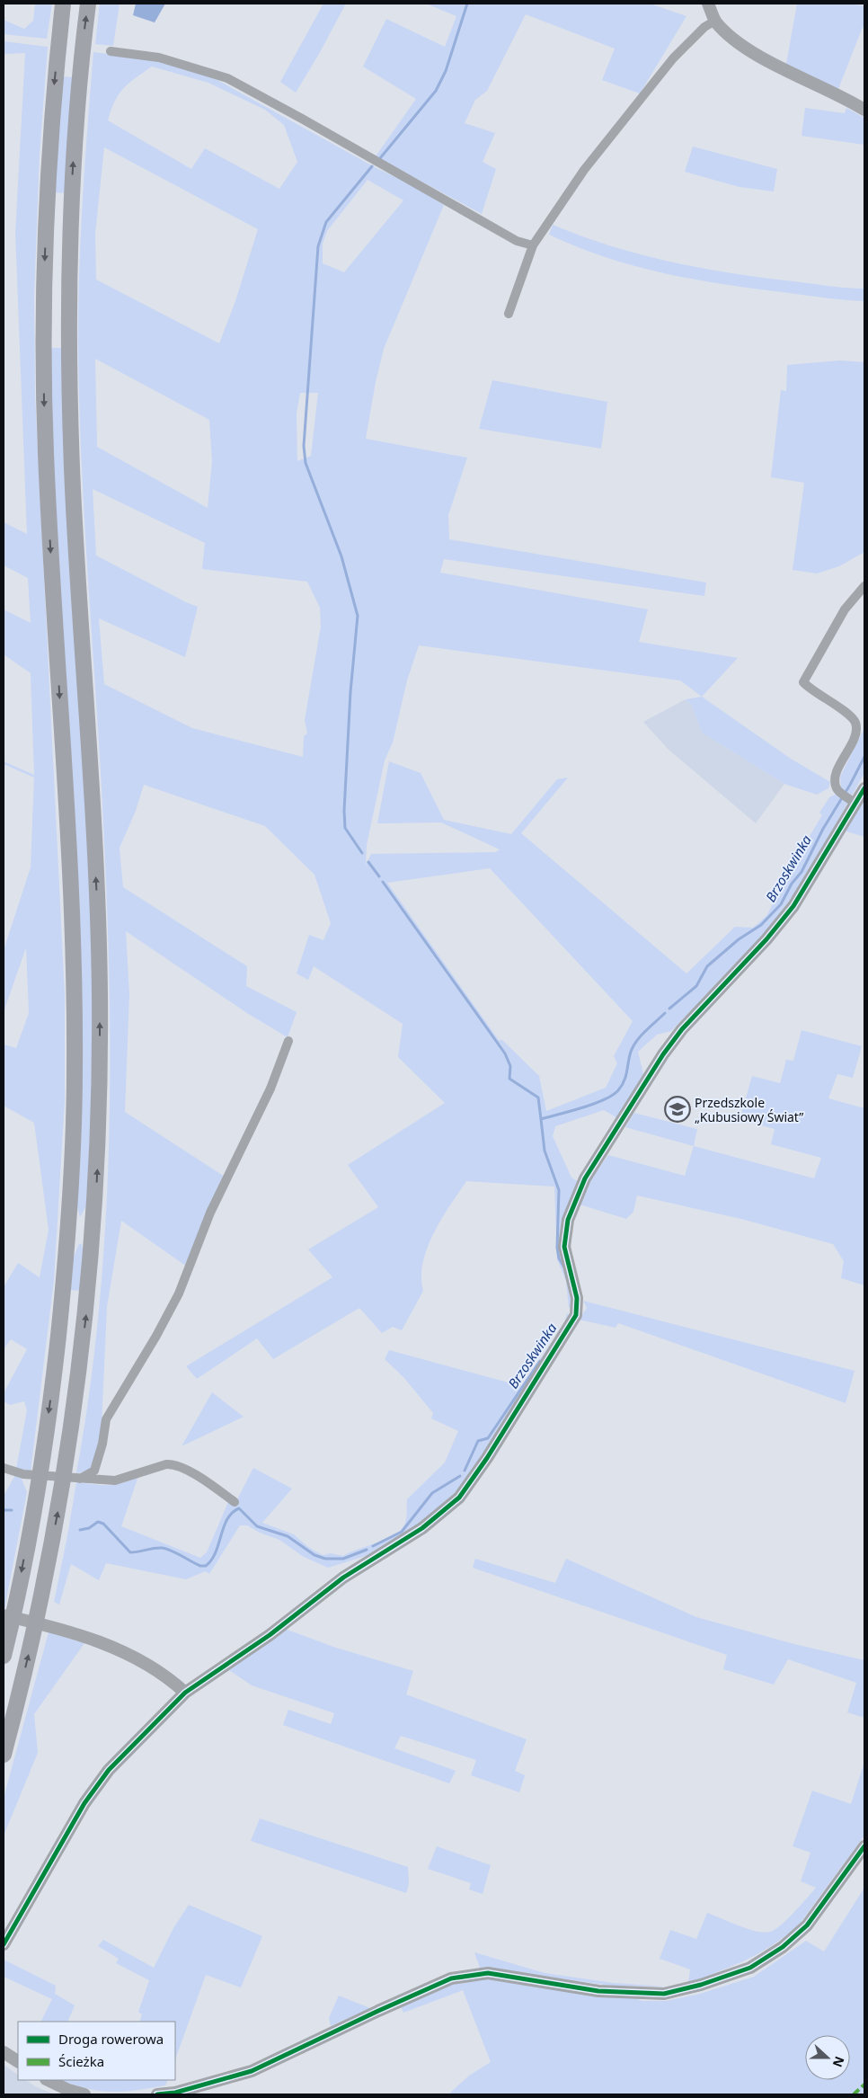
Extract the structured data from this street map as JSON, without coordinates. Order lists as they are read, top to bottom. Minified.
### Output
{"water":["Brzoskwinka"],"places":{"school or university":["Przedszkole „Kubusiowy Świat”"]},"legend":["Droga rowerowa","Ścieżka"],"north":"right"}
